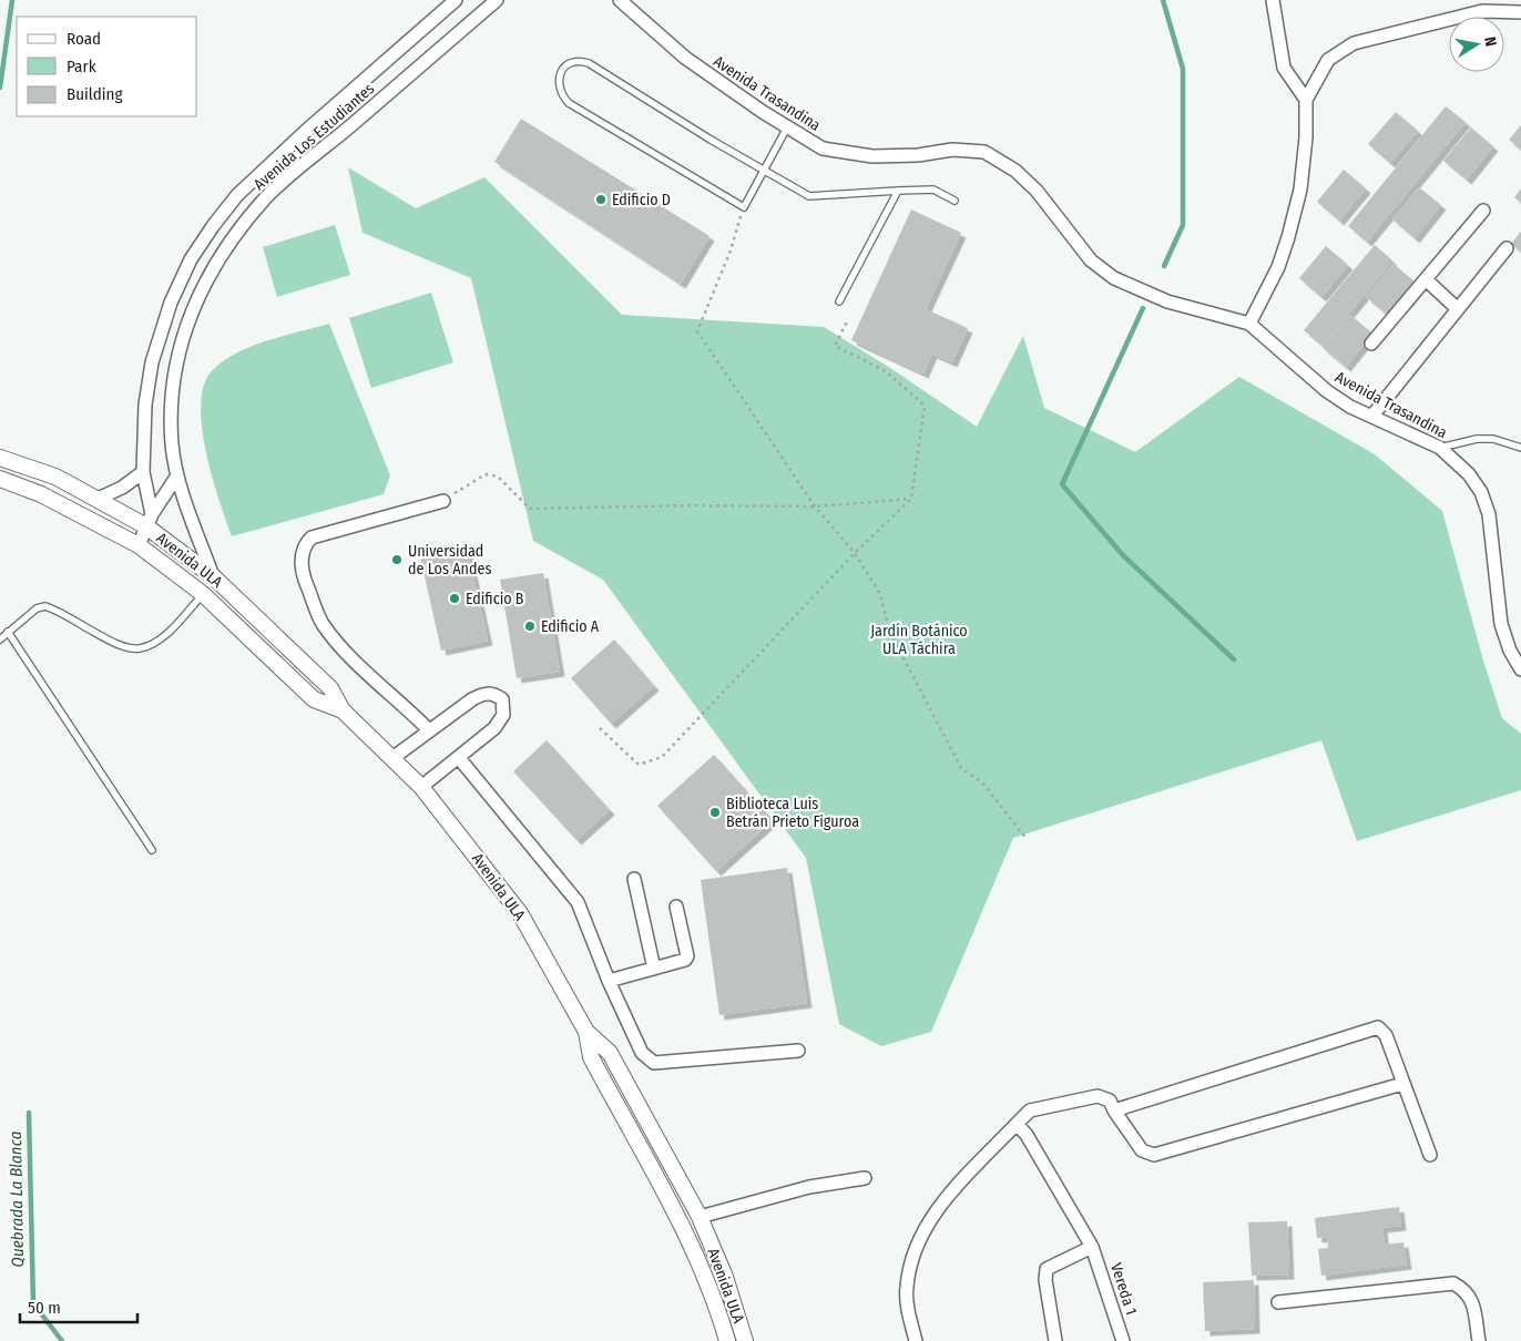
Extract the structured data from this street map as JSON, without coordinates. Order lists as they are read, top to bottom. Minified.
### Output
{"streets":{"street":["Avenida Trasandina","Avenida Los Estudiantes","Avenida ULA","Vereda 1"]},"crossings":[["Avenida Los Estudiantes","Avenida ULA"]],"water":["Quebrada La Blanca"],"parks":["Jardín Botánico ULA Táchira"],"places":["Edificio D","Universidad de Los Andes","Edificio B","Edificio A","Biblioteca Luis Betrán Prieto Figuroa"],"legend":["Road","Park","Building"],"scale_bar":"50 m","north":"right"}
